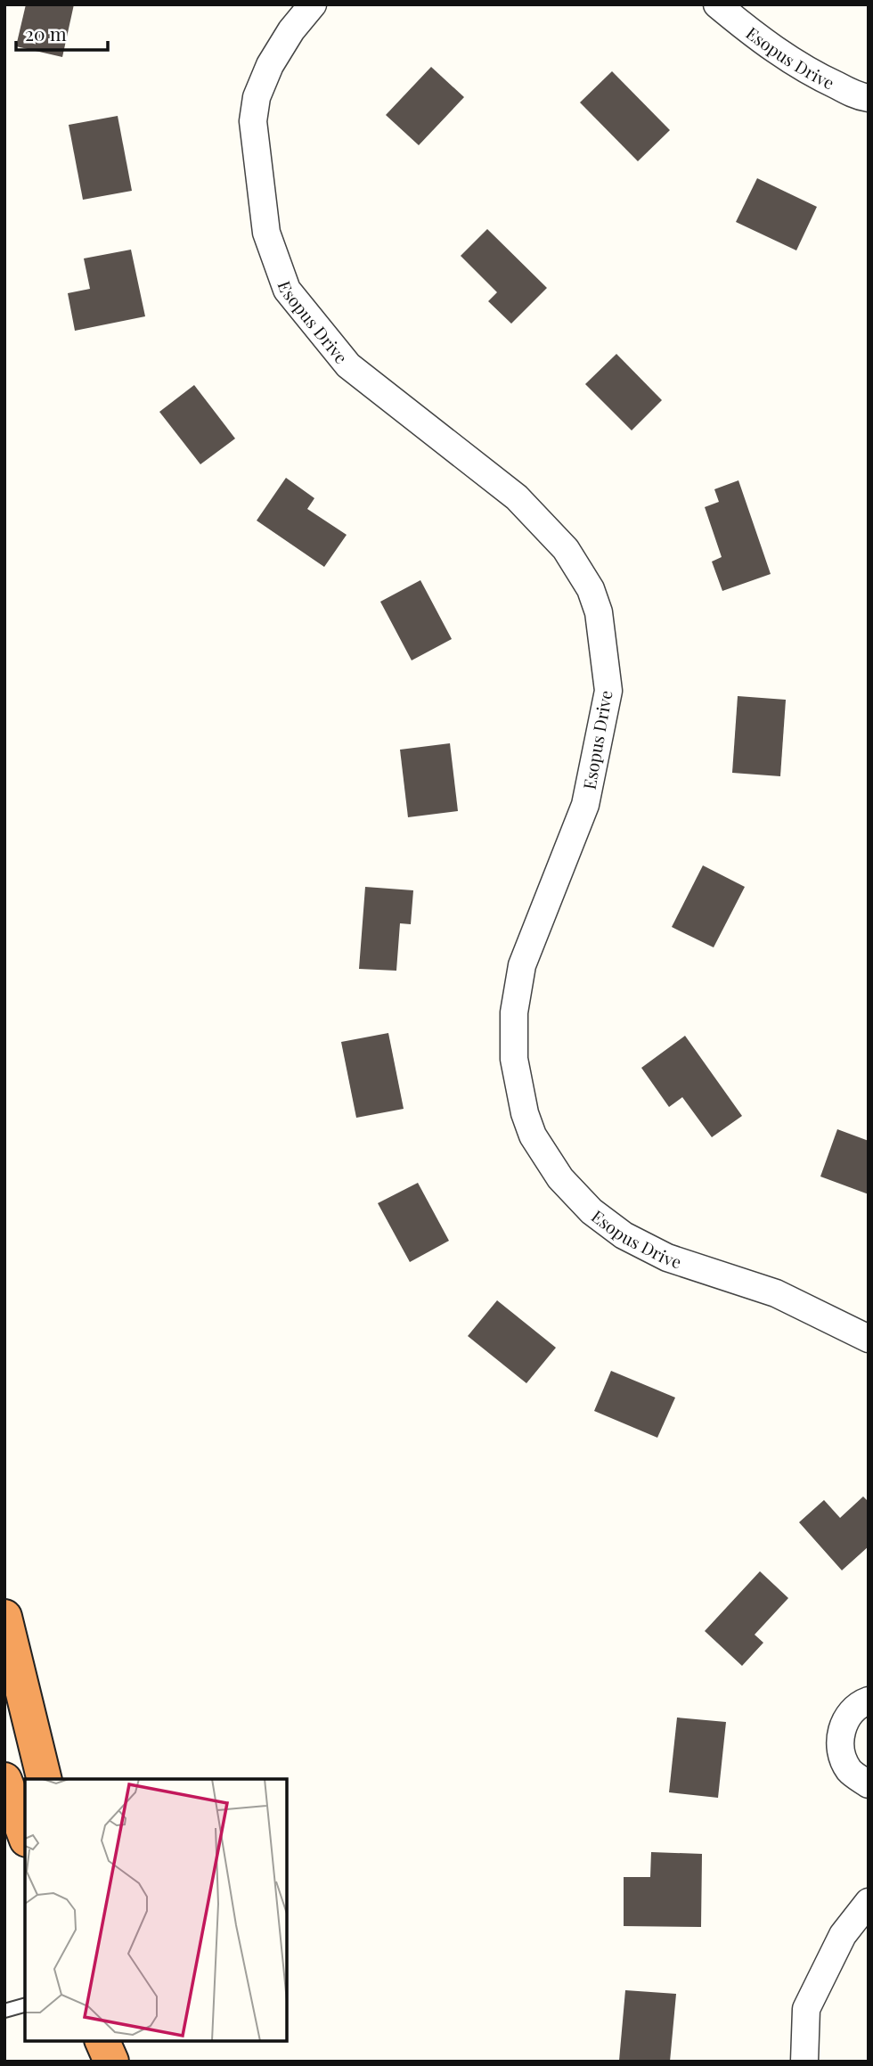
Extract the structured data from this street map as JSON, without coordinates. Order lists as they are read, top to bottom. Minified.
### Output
{"streets":{"street":["Esopus Drive"]},"scale_bar":"20 m"}
